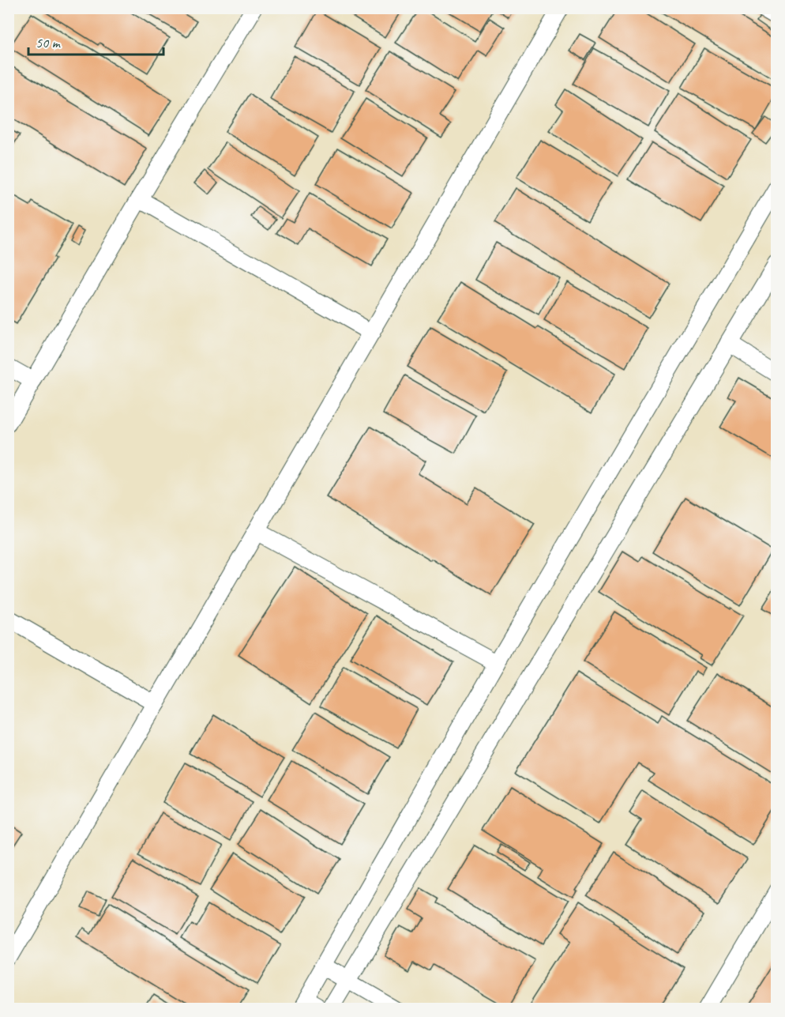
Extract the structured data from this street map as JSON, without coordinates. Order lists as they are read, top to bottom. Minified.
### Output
{"scale_bar":"50 m"}
